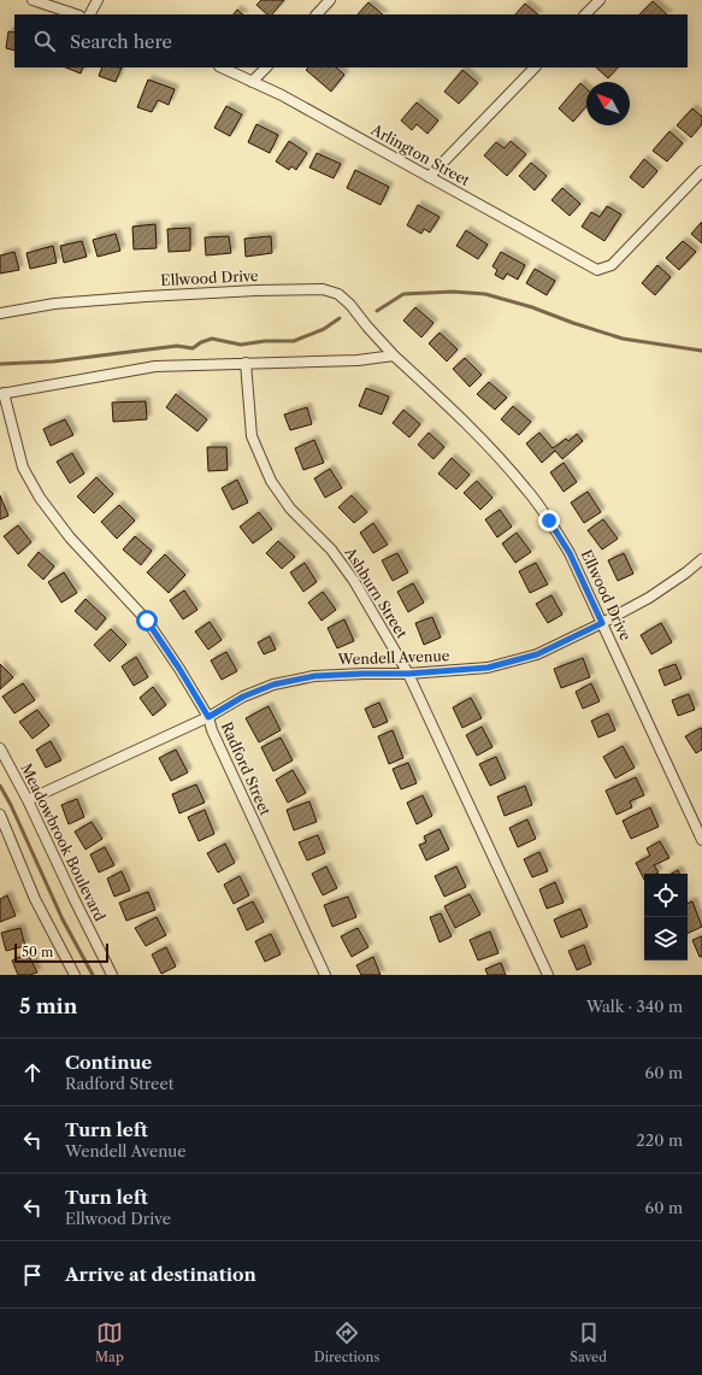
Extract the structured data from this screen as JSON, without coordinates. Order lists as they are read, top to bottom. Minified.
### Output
{"streets":{"street":["Arlington Street","Ellwood Drive","Ashburn Street","Wendell Avenue","Radford Street","Meadowbrook Boulevard"]},"crossings":[["Ellwood Drive","Wendell Avenue"],["Ashburn Street","Wendell Avenue"],["Wendell Avenue","Radford Street"],["Wendell Avenue","Meadowbrook Boulevard"]],"scale_bar":"50 m","north":"top left","page":{"search":"Search here","scale":"50 m","heading":["5 min","Walk · 340 m"],"list":[["Continue","Radford Street","60 m"],["Turn left","Wendell Avenue","220 m"],["Turn left","Ellwood Drive","60 m"],"Arrive at destination"],"nav":["Map","Directions","Saved"]}}
